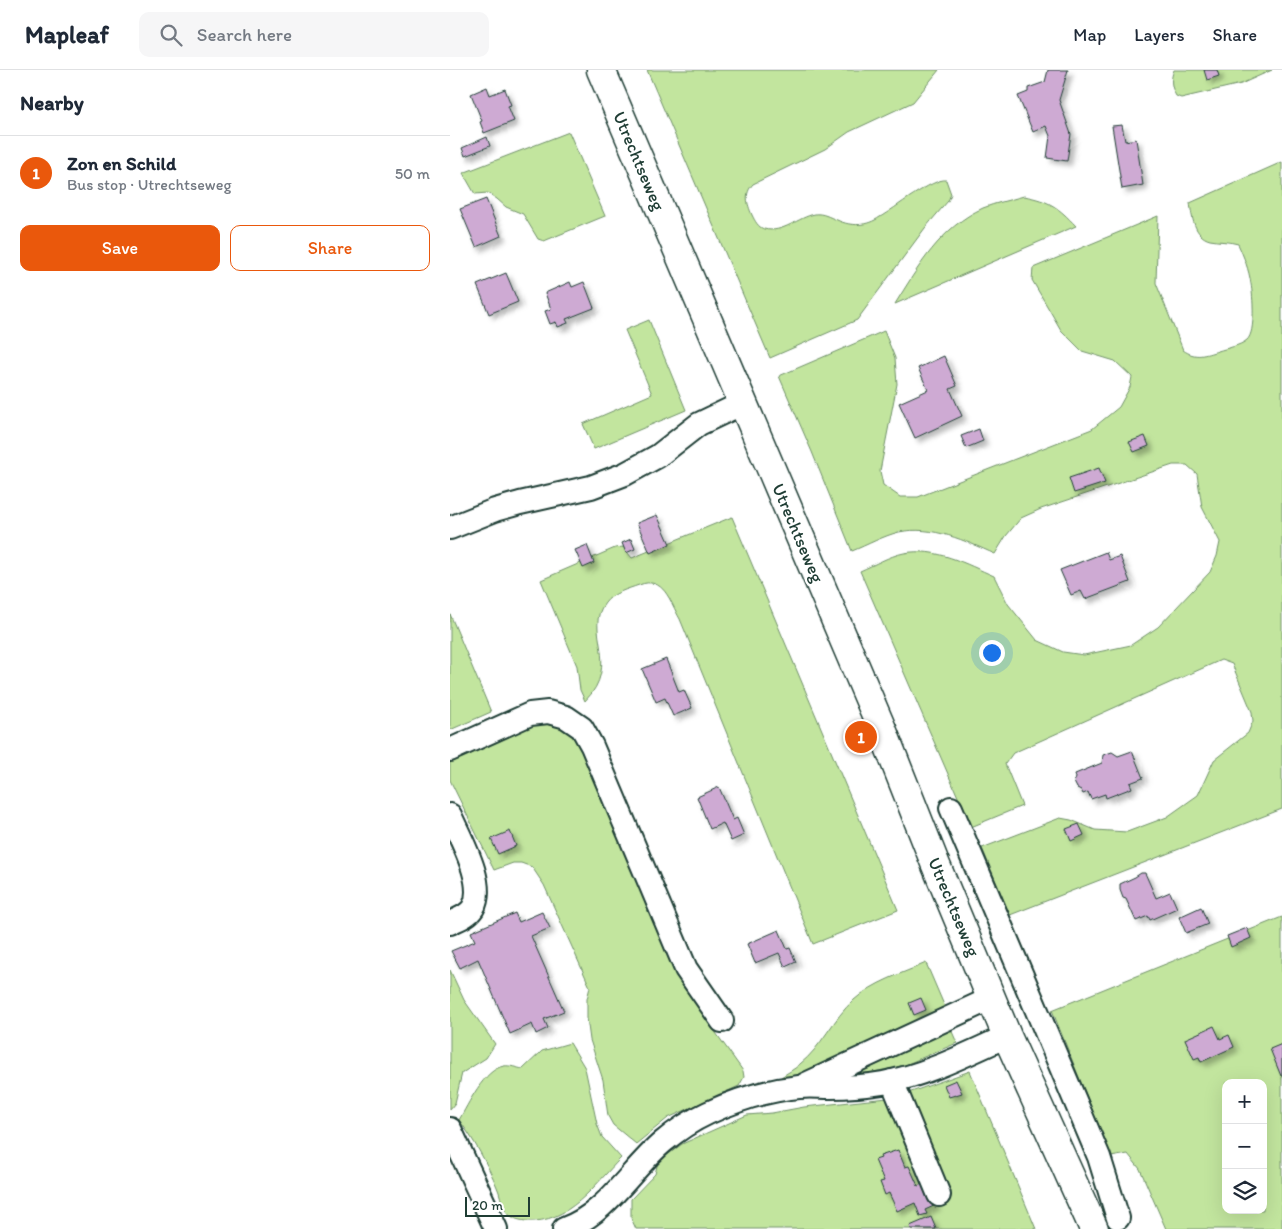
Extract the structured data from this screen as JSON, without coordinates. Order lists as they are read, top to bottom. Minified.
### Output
{"streets":{"main road":["Utrechtseweg"]},"scale_bar":"20 m","page":{"header":"Mapleaf","search":"Search here","nav":["Map","Layers","Share"],"heading":"Nearby","list":[{"mark":"1","name":"Zon en Schild","note":"Bus stop · Utrechtseweg","value":"50 m"}],"buttons":["Save","Share"],"pins":"1","map_buttons":["+","−"],"scale":"20 m"}}
